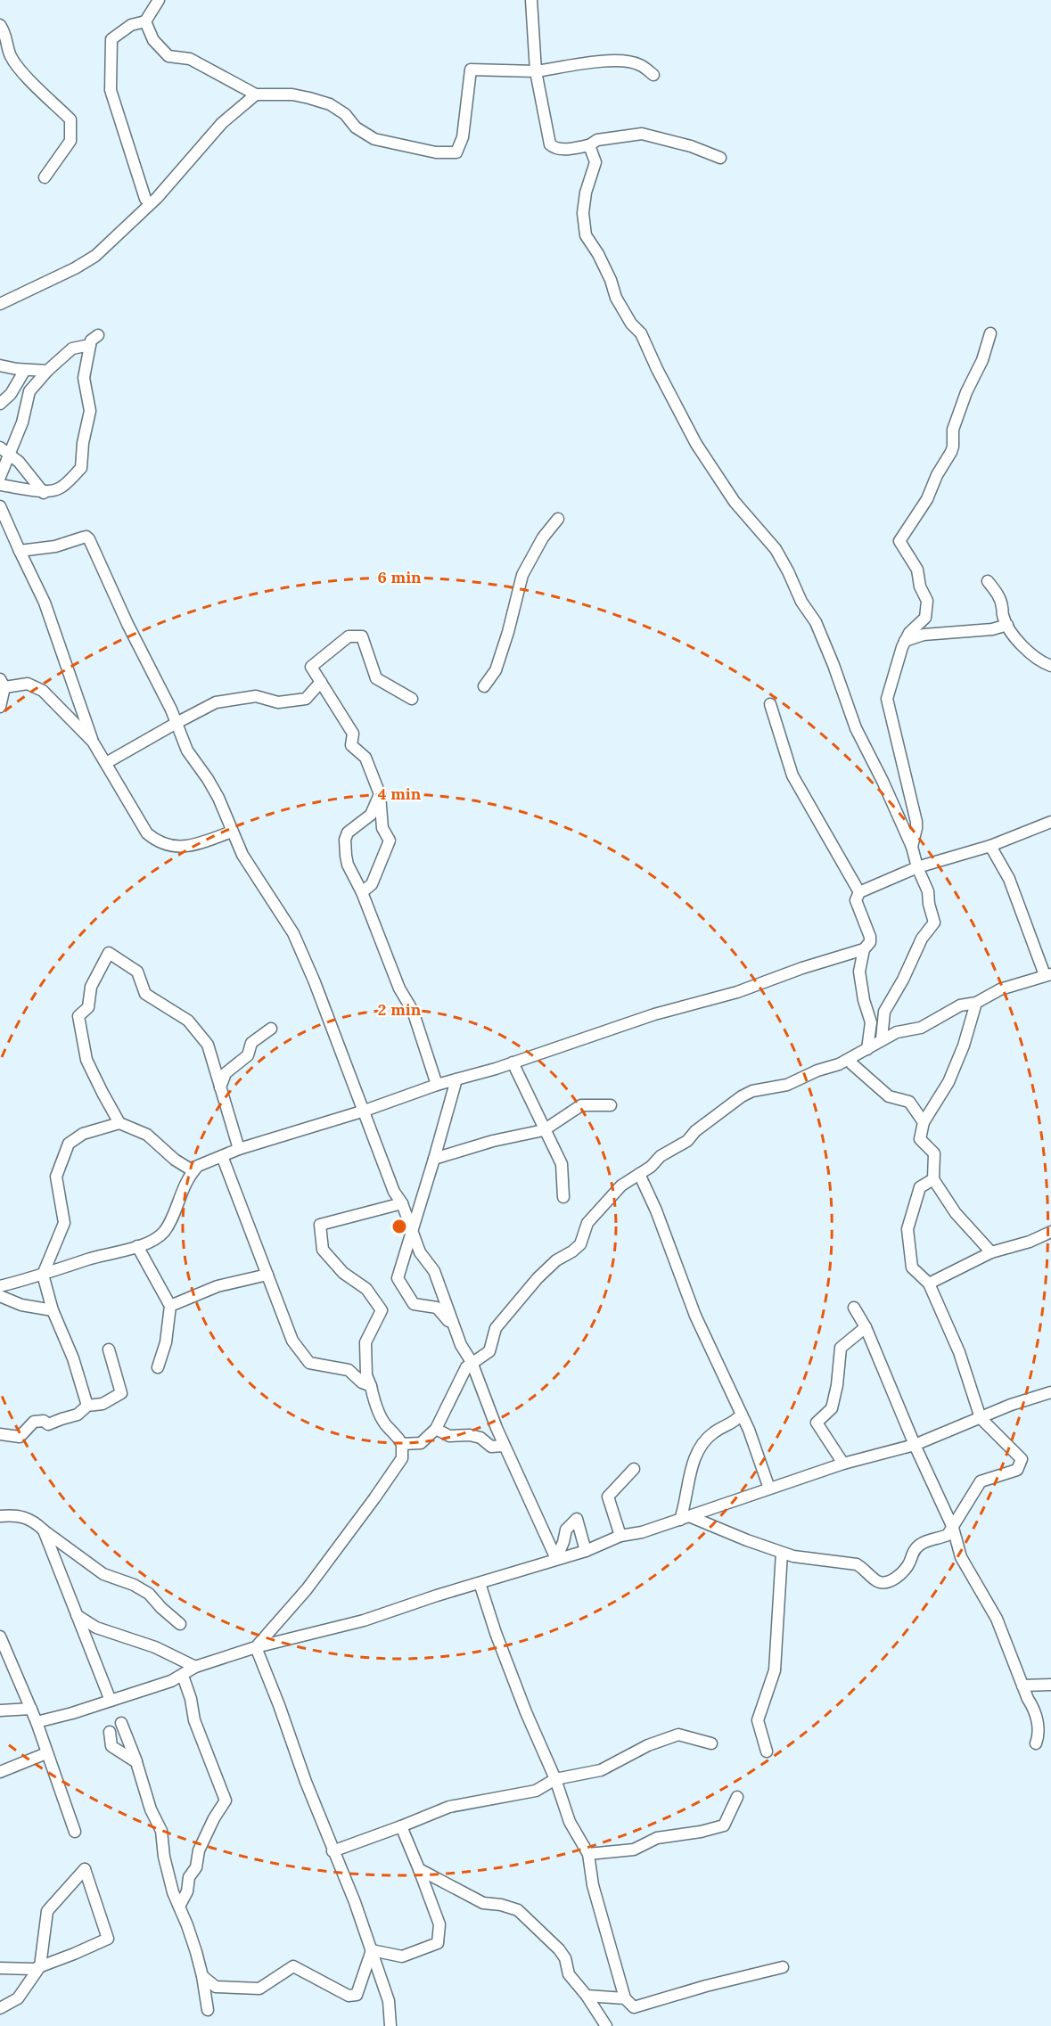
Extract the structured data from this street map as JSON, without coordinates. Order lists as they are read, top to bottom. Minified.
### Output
{"rings":["6 min","4 min","2 min"]}
